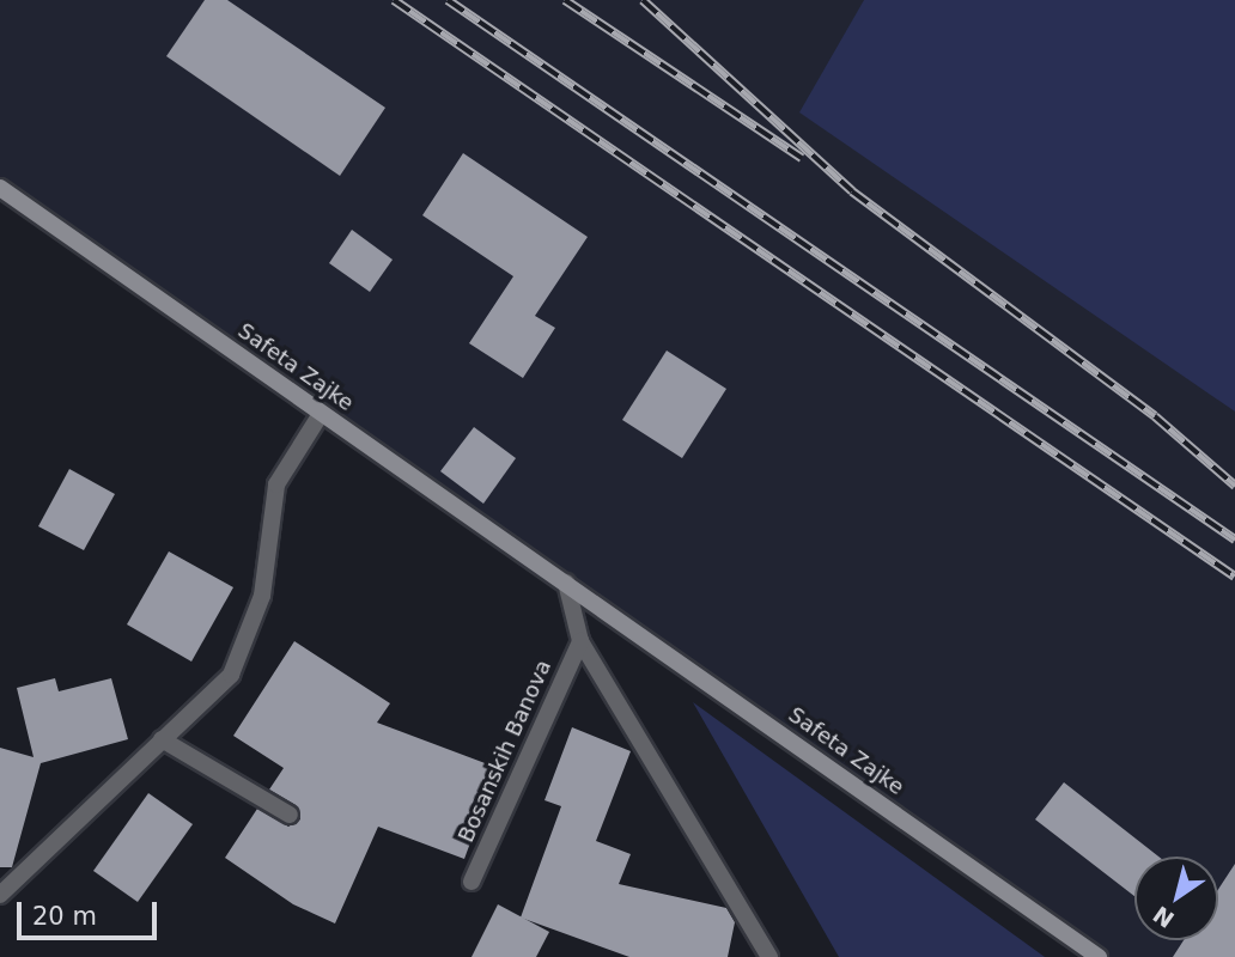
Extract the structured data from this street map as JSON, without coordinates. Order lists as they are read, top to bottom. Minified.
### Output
{"streets":{"main road":["Safeta Zajke"],"street":["Bosanskih Banova"]},"scale_bar":"20 m","north":"bottom left"}
